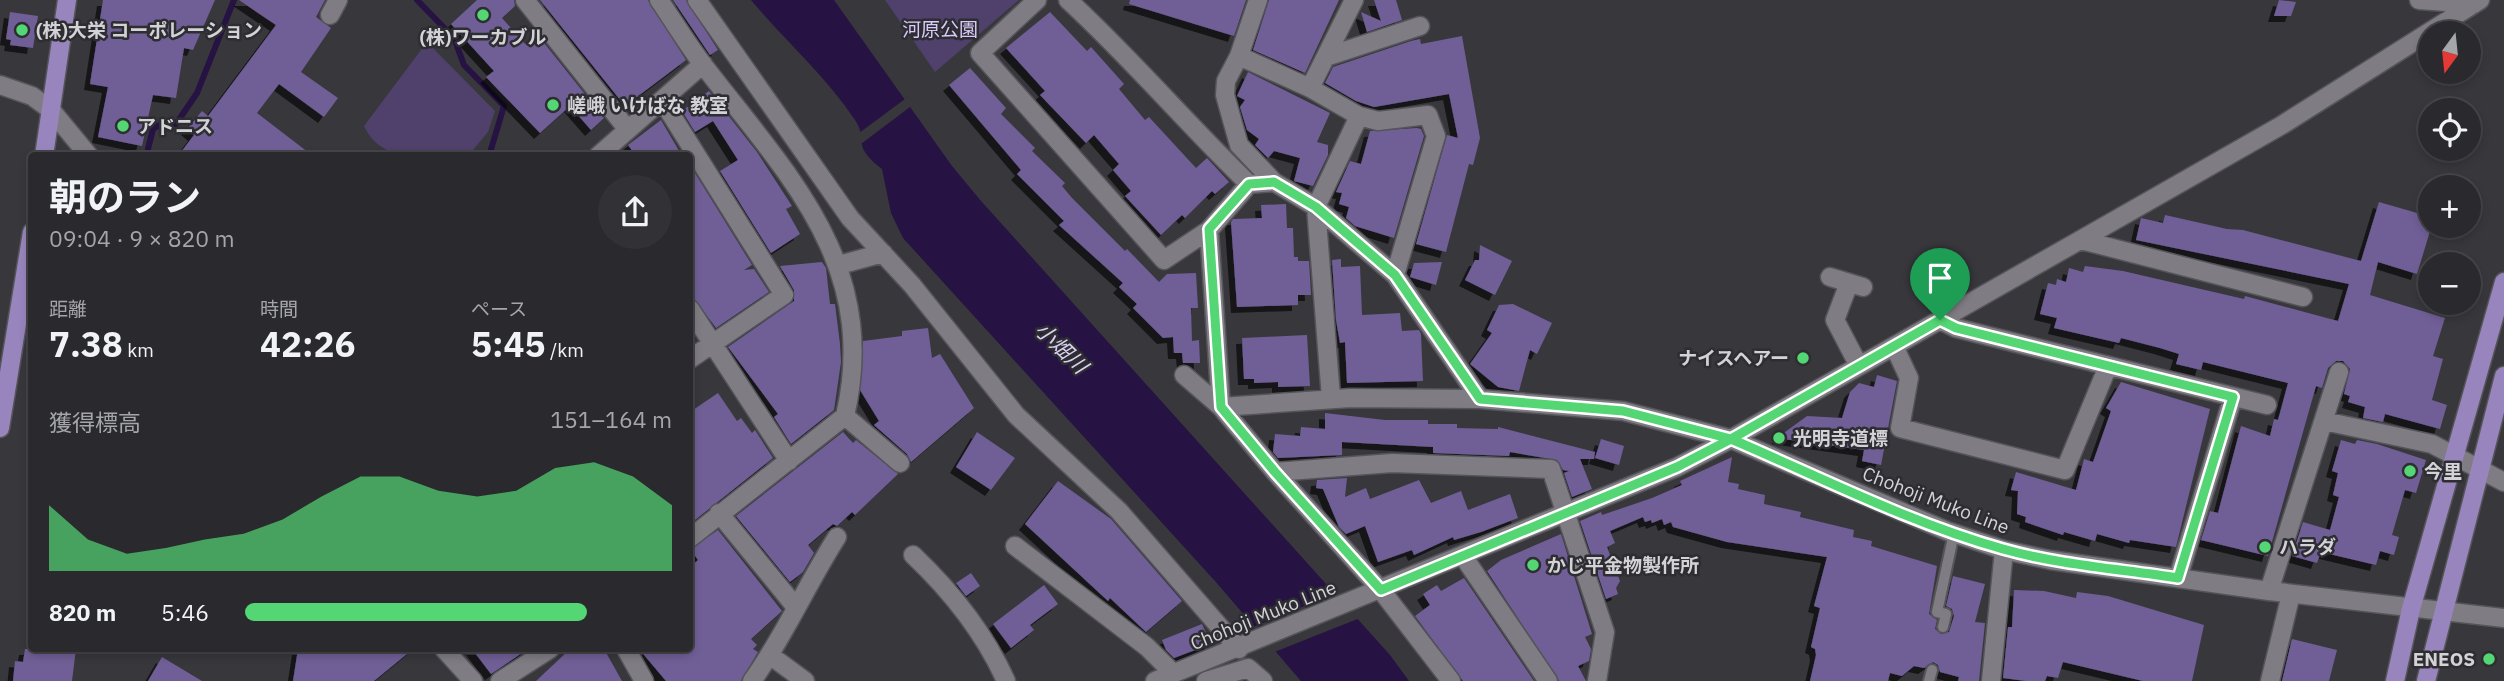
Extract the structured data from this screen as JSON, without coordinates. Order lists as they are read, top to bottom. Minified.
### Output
{"streets":{"street":["Chohoji Muko Line"]},"water":["小畑川"],"parks":["河原公園"],"places":["(株)ワーカブル","(株)大栄 コーポレーション","嵯峨 いけばな 教室","アドニス","ナイスヘアー","光明寺道標","今里","ハラダ","かじ平金物製作所","ENEOS"],"north":"bottom","page":{"map_buttons":["+","−"],"heading":["朝のラン","09:04 · 9 × 820 m"],"stats":[["距離","7.38 km"],["時間","42:26"],["ペース","5:45 /km"]],"chart":["獲得標高","151–164 m"],"list":[{"name":"820 m","note":"5:46"}]}}
